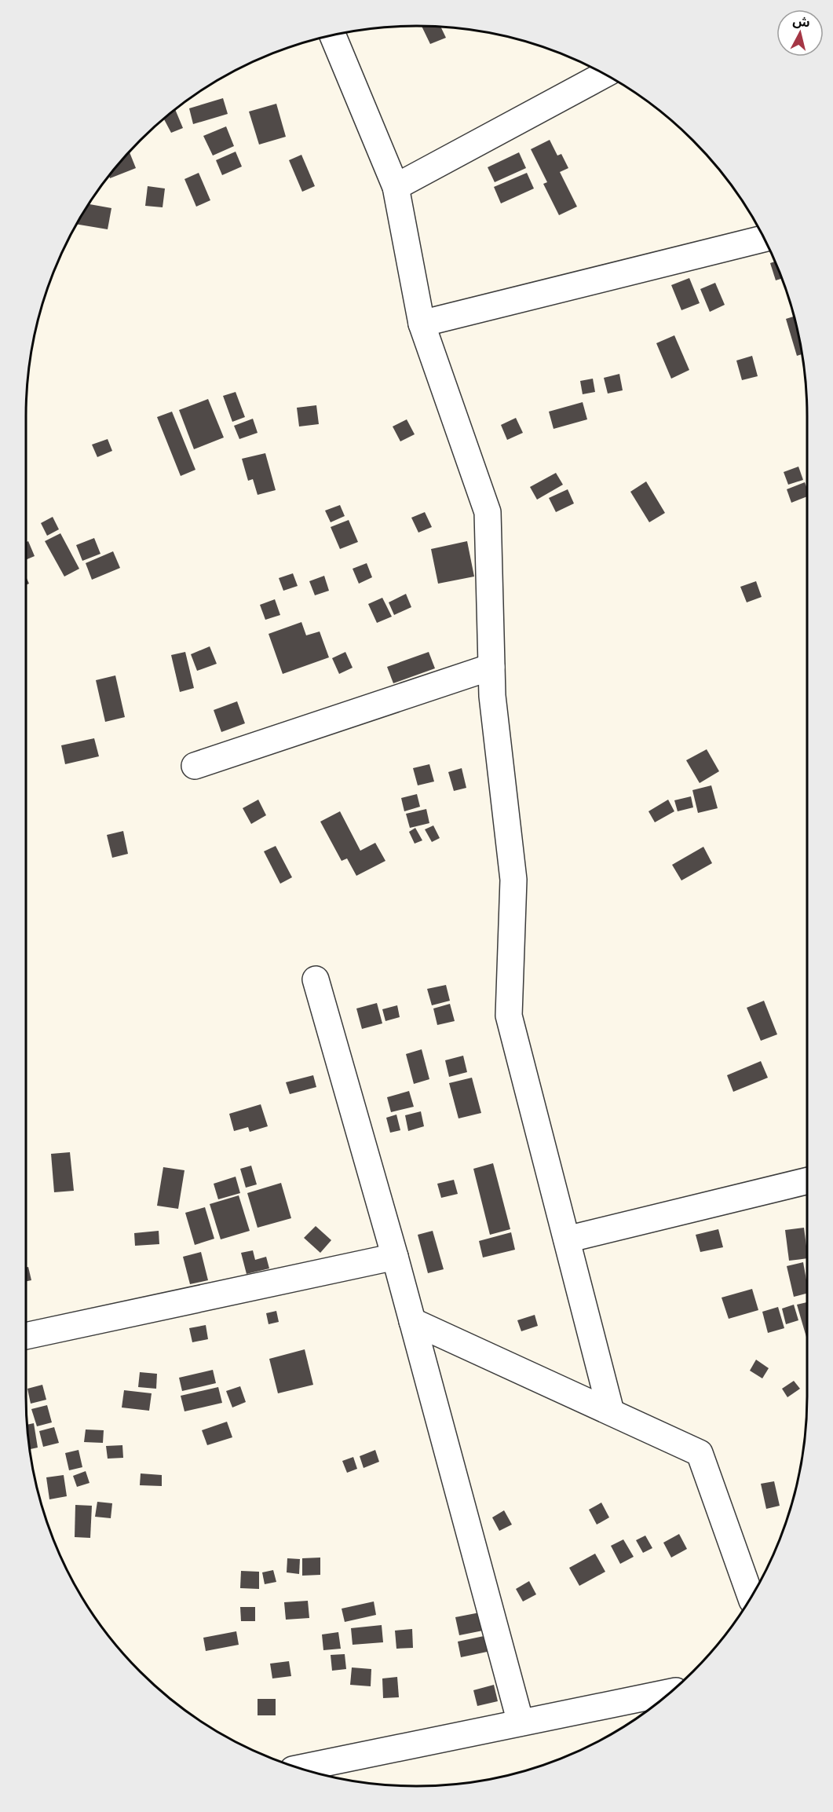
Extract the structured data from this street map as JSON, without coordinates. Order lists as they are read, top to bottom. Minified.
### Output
{"north":"top"}
